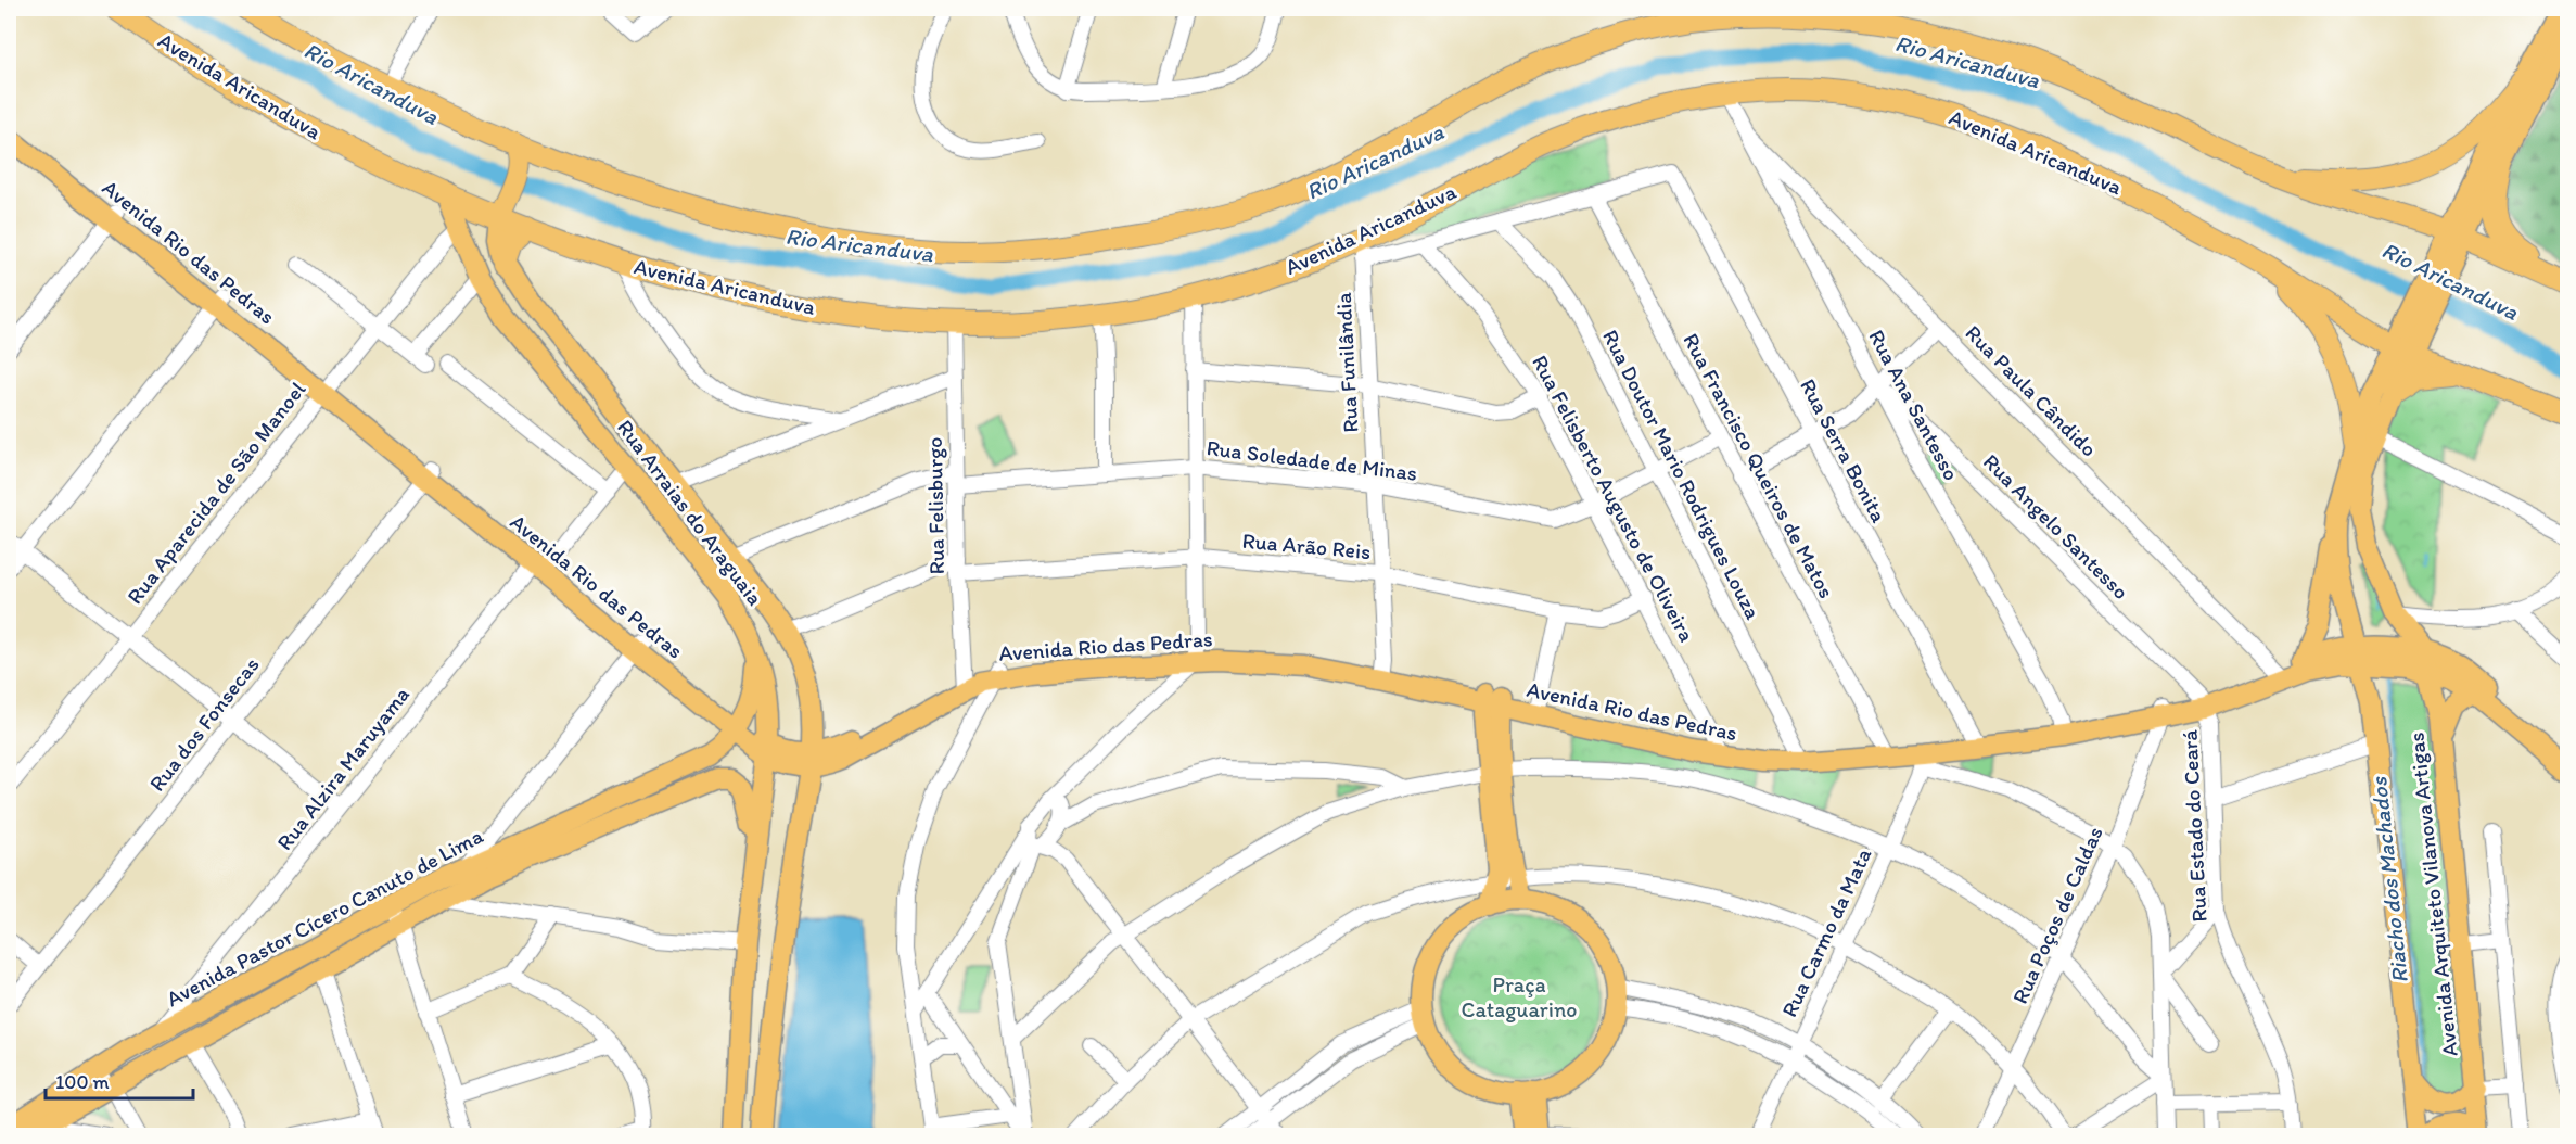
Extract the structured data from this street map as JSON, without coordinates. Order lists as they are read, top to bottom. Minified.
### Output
{"streets":{"highway":["Avenida Aricanduva"],"main road":["Avenida Rio das Pedras","Rua Arraias do Araguaia","Avenida Arquiteto Vilanova Artigas","Avenida Pastor Cícero Canuto de Lima"],"street":["Rua Funilândia","Rua Paula Cândido","Rua Ana Santesso","Rua Serra Bonita","Rua Soledade de Minas","Rua Francisco Queiros de Matos","Rua Doutor Mario Rodrigues Louza","Rua Aparecida de São Manoel","Rua Felisberto Augusto de Oliveira","Rua Felisburgo","Rua Angelo Santesso","Rua Arão Reis","Rua dos Fonsecas","Rua Alzira Maruyama","Rua Estado do Ceará","Rua Poços de Caldas","Rua Carmo da Mata"]},"crossings":[["Avenida Aricanduva","Rua Funilândia"],["Avenida Aricanduva","Rua Ana Santesso"],["Avenida Aricanduva","Rua Felisburgo"],["Avenida Aricanduva","Rua Arraias do Araguaia"],["Avenida Rio das Pedras","Rua Funilândia"],["Avenida Rio das Pedras","Rua Paula Cândido"],["Avenida Rio das Pedras","Rua Ana Santesso"],["Avenida Rio das Pedras","Rua Serra Bonita"],["Avenida Rio das Pedras","Rua Francisco Queiros de Matos"],["Avenida Rio das Pedras","Rua Doutor Mario Rodrigues Louza"],["Avenida Rio das Pedras","Rua Aparecida de São Manoel"],["Avenida Rio das Pedras","Rua Felisberto Augusto de Oliveira"],["Avenida Rio das Pedras","Rua Felisburgo"],["Avenida Rio das Pedras","Rua Arraias do Araguaia"],["Avenida Rio das Pedras","Rua Angelo Santesso"],["Avenida Rio das Pedras","Rua dos Fonsecas"],["Avenida Rio das Pedras","Rua Alzira Maruyama"],["Avenida Rio das Pedras","Rua Estado do Ceará"],["Avenida Rio das Pedras","Avenida Arquiteto Vilanova Artigas"],["Avenida Rio das Pedras","Rua Poços de Caldas"],["Avenida Rio das Pedras","Avenida Pastor Cícero Canuto de Lima"],["Avenida Rio das Pedras","Rua Carmo da Mata"],["Rua Funilândia","Rua Soledade de Minas"],["Rua Funilândia","Rua Arão Reis"],["Rua Paula Cândido","Rua Ana Santesso"],["Rua Ana Santesso","Rua Angelo Santesso"],["Rua Serra Bonita","Rua Francisco Queiros de Matos"],["Rua Soledade de Minas","Rua Francisco Queiros de Matos"],["Rua Soledade de Minas","Rua Doutor Mario Rodrigues Louza"],["Rua Soledade de Minas","Rua Felisberto Augusto de Oliveira"],["Rua Soledade de Minas","Rua Felisburgo"],["Rua Soledade de Minas","Rua Arraias do Araguaia"],["Rua Aparecida de São Manoel","Rua Arraias do Araguaia"],["Rua Felisberto Augusto de Oliveira","Rua Arão Reis"],["Rua Felisburgo","Rua Arão Reis"],["Rua Arraias do Araguaia","Rua Arão Reis"],["Rua Arraias do Araguaia","Rua Alzira Maruyama"],["Rua Arraias do Araguaia","Avenida Pastor Cícero Canuto de Lima"],["Rua Angelo Santesso","Rua Estado do Ceará"],["Rua Alzira Maruyama","Avenida Pastor Cícero Canuto de Lima"]],"water":["Rio Aricanduva","Riacho dos Machados"],"parks":["Praça Cataguarino"],"scale_bar":"100 m"}
